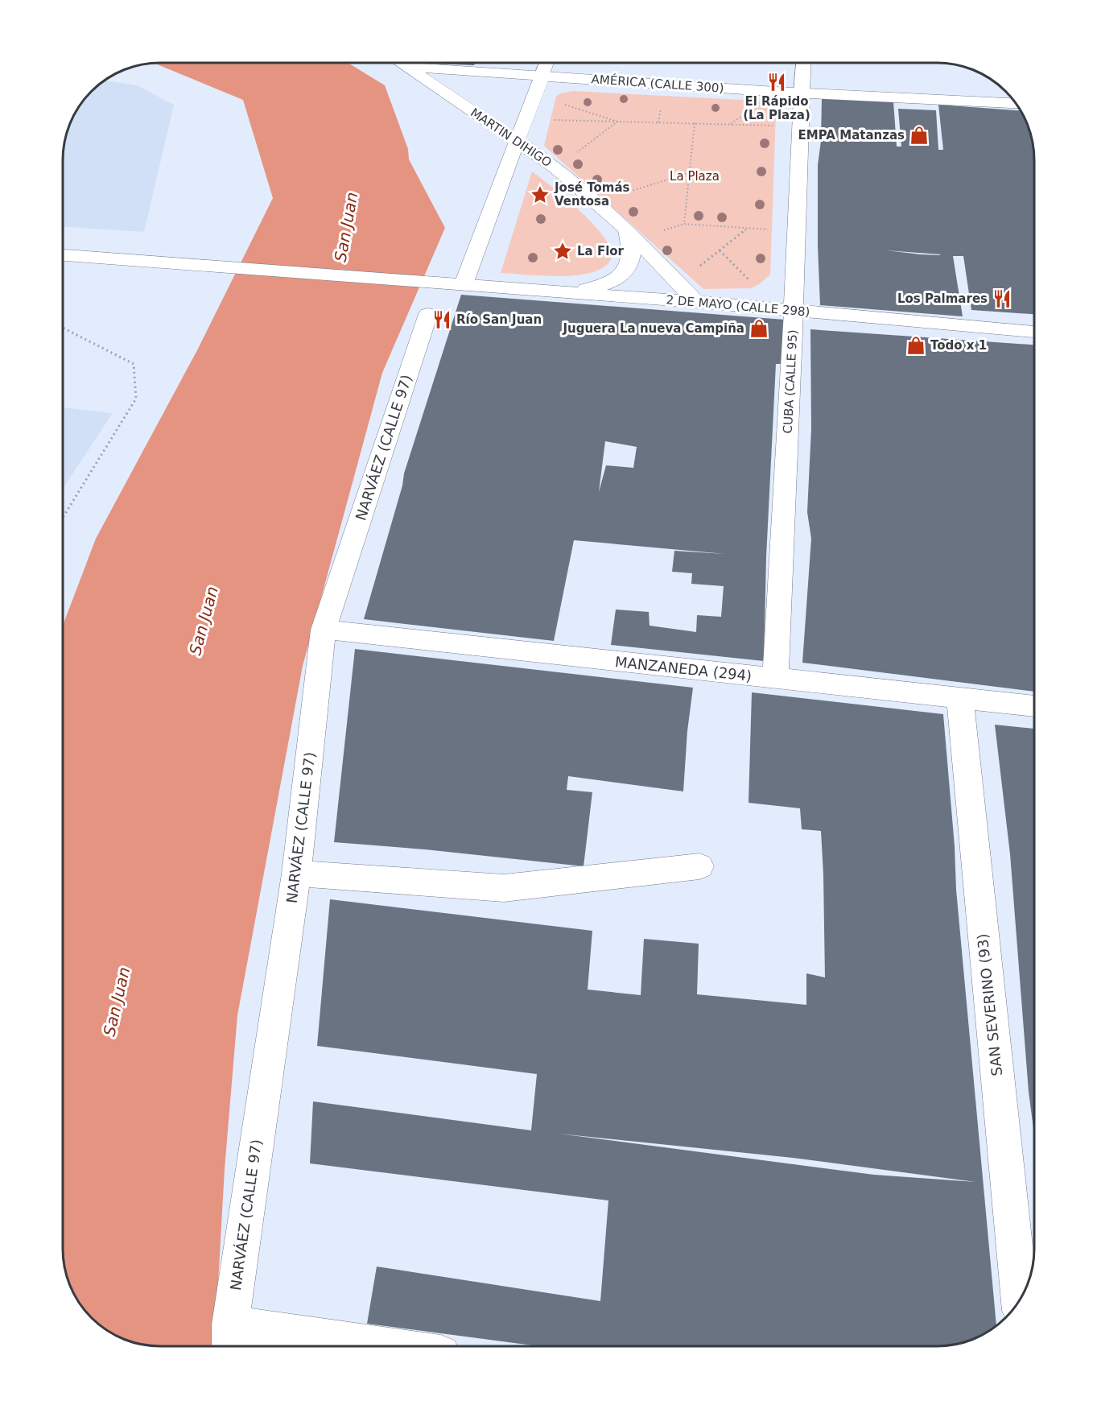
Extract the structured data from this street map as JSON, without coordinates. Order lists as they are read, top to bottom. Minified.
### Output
{"streets":{"street":["AMÉRICA (CALLE 300)","MARTIN DIHIGO","2 DE MAYO (CALLE 298)","CUBA (CALLE 95)","NARVÁEZ (CALLE 97)","MANZANEDA (294)","SAN SEVERINO (93)"]},"crossings":[["AMÉRICA (CALLE 300)","MARTIN DIHIGO"],["AMÉRICA (CALLE 300)","CUBA (CALLE 95)"],["MARTIN DIHIGO","2 DE MAYO (CALLE 298)"],["2 DE MAYO (CALLE 298)","CUBA (CALLE 95)"],["CUBA (CALLE 95)","MANZANEDA (294)"],["NARVÁEZ (CALLE 97)","MANZANEDA (294)"],["MANZANEDA (294)","SAN SEVERINO (93)"]],"water":["San Juan"],"parks":["La Plaza"],"places":{"restaurant":["El Rápido (La Plaza)","Los Palmares","Río San Juan"],"shop":["EMPA Matanzas","Juguera La nueva Campiña","Todo x 1"],"place":["José Tomás Ventosa","La Flor"]}}
